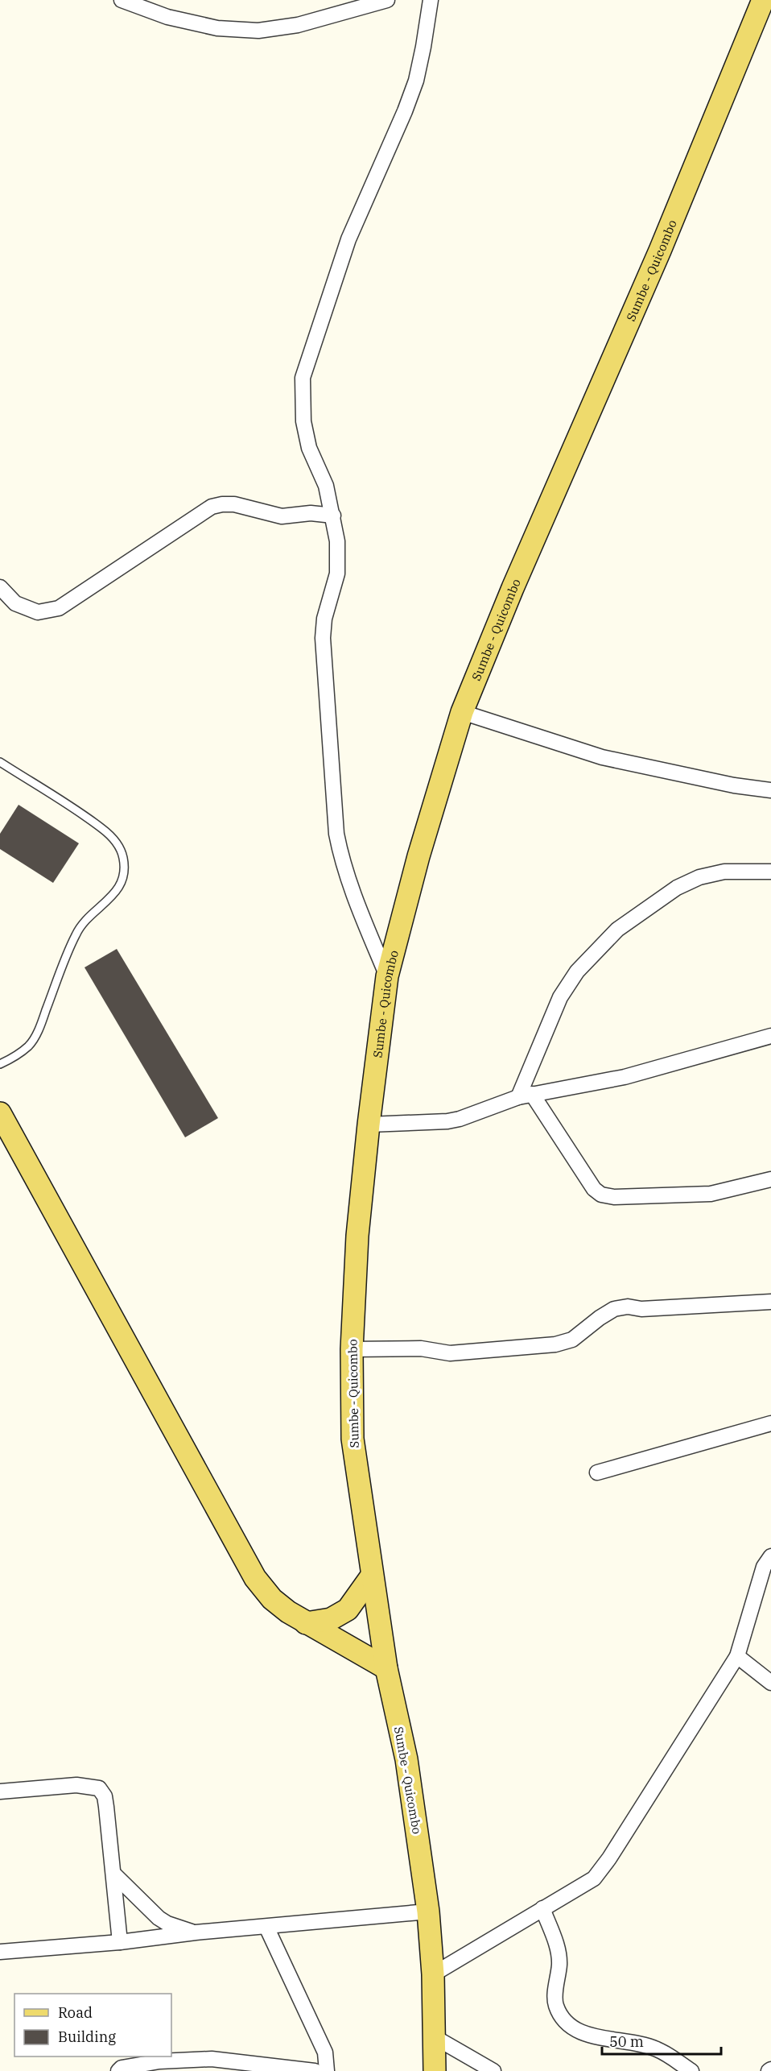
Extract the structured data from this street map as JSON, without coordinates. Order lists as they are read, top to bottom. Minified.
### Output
{"streets":{"main road":["Sumbe - Quicombo"]},"legend":["Road","Building"],"scale_bar":"50 m"}
